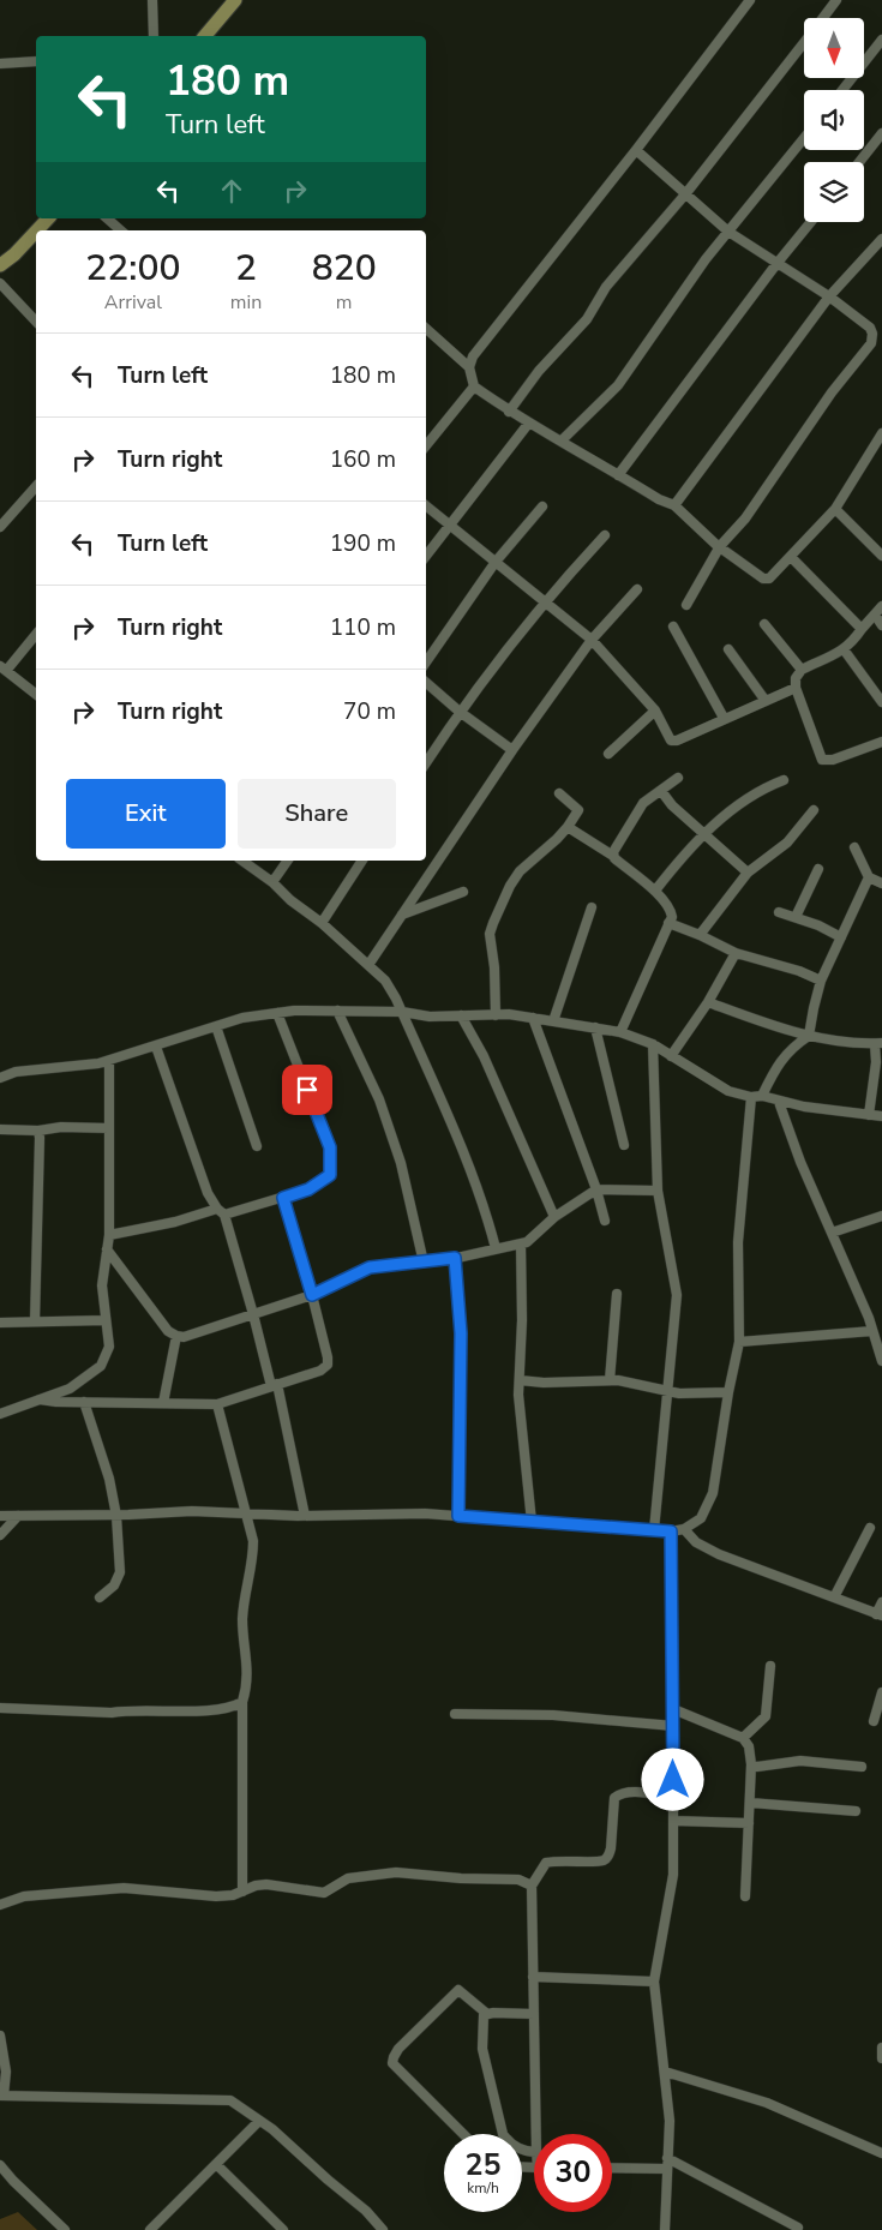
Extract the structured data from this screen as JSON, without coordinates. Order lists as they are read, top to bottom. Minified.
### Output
{"north":"bottom","page":{"turn":["180 m","Turn left"],"eta":["22:00","Arrival","2","min","820","m"],"list":[{"name":"Turn left","value":"180 m"},{"name":"Turn right","value":"160 m"},{"name":"Turn left","value":"190 m"},{"name":"Turn right","value":"110 m"},{"name":"Turn right","value":"70 m"}],"buttons":["Exit","Share"],"speed":"25 km/h","limit":"30"}}
